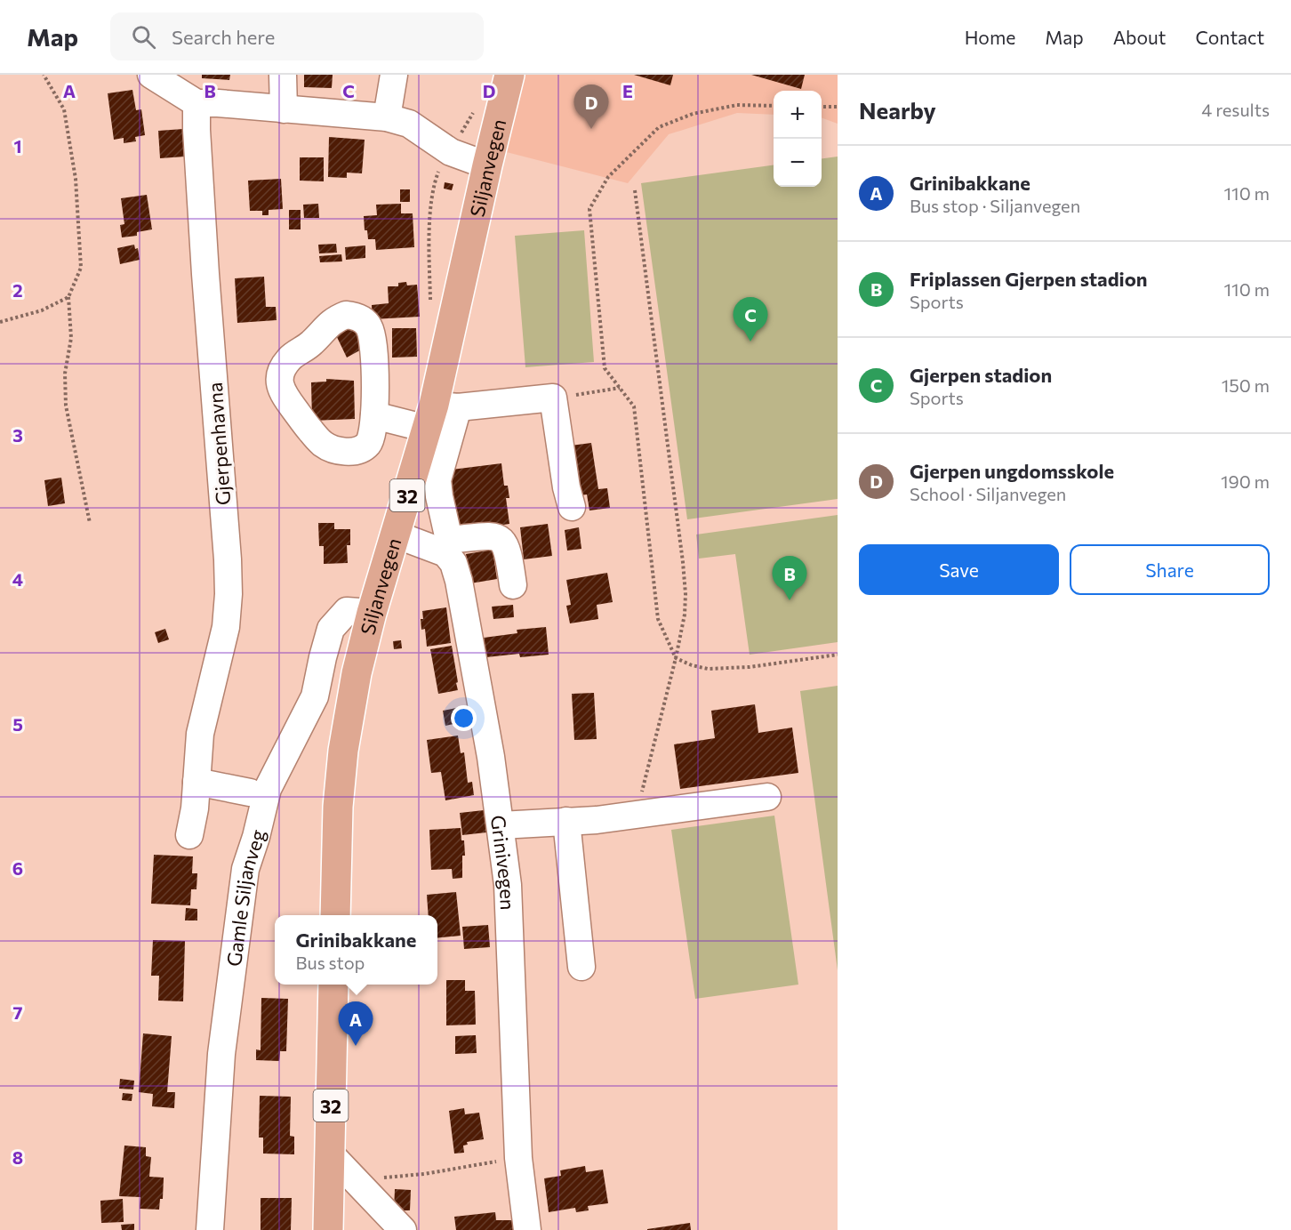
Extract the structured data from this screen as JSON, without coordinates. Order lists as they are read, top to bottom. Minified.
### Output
{"streets":{"main road":["Siljanvegen","32"],"street":["Gjerpenhavna","Grinivegen","Gamle Siljanveg"]},"crossings":[["Siljanvegen","Grinivegen"],["Siljanvegen","Gamle Siljanveg"]],"page":{"header":"Map","search":"Search here","nav":["Home","Map","About","Contact"],"heading":["Nearby","4 results"],"pins":["D","C","B","A"],"map_buttons":["+","−"],"list":[{"mark":"A","name":"Grinibakkane","note":"Bus stop · Siljanvegen","value":"110 m"},{"mark":"B","name":"Friplassen Gjerpen stadion","note":"Sports","value":"110 m"},{"mark":"C","name":"Gjerpen stadion","note":"Sports","value":"150 m"},{"mark":"D","name":"Gjerpen ungdomsskole","note":"School · Siljanvegen","value":"190 m"}],"buttons":["Save","Share"],"popup":["Grinibakkane","Bus stop"]},"grid":{"columns":["A","B","C","D","E"],"rows":["1","2","3","4","5","6","7","8"]}}
